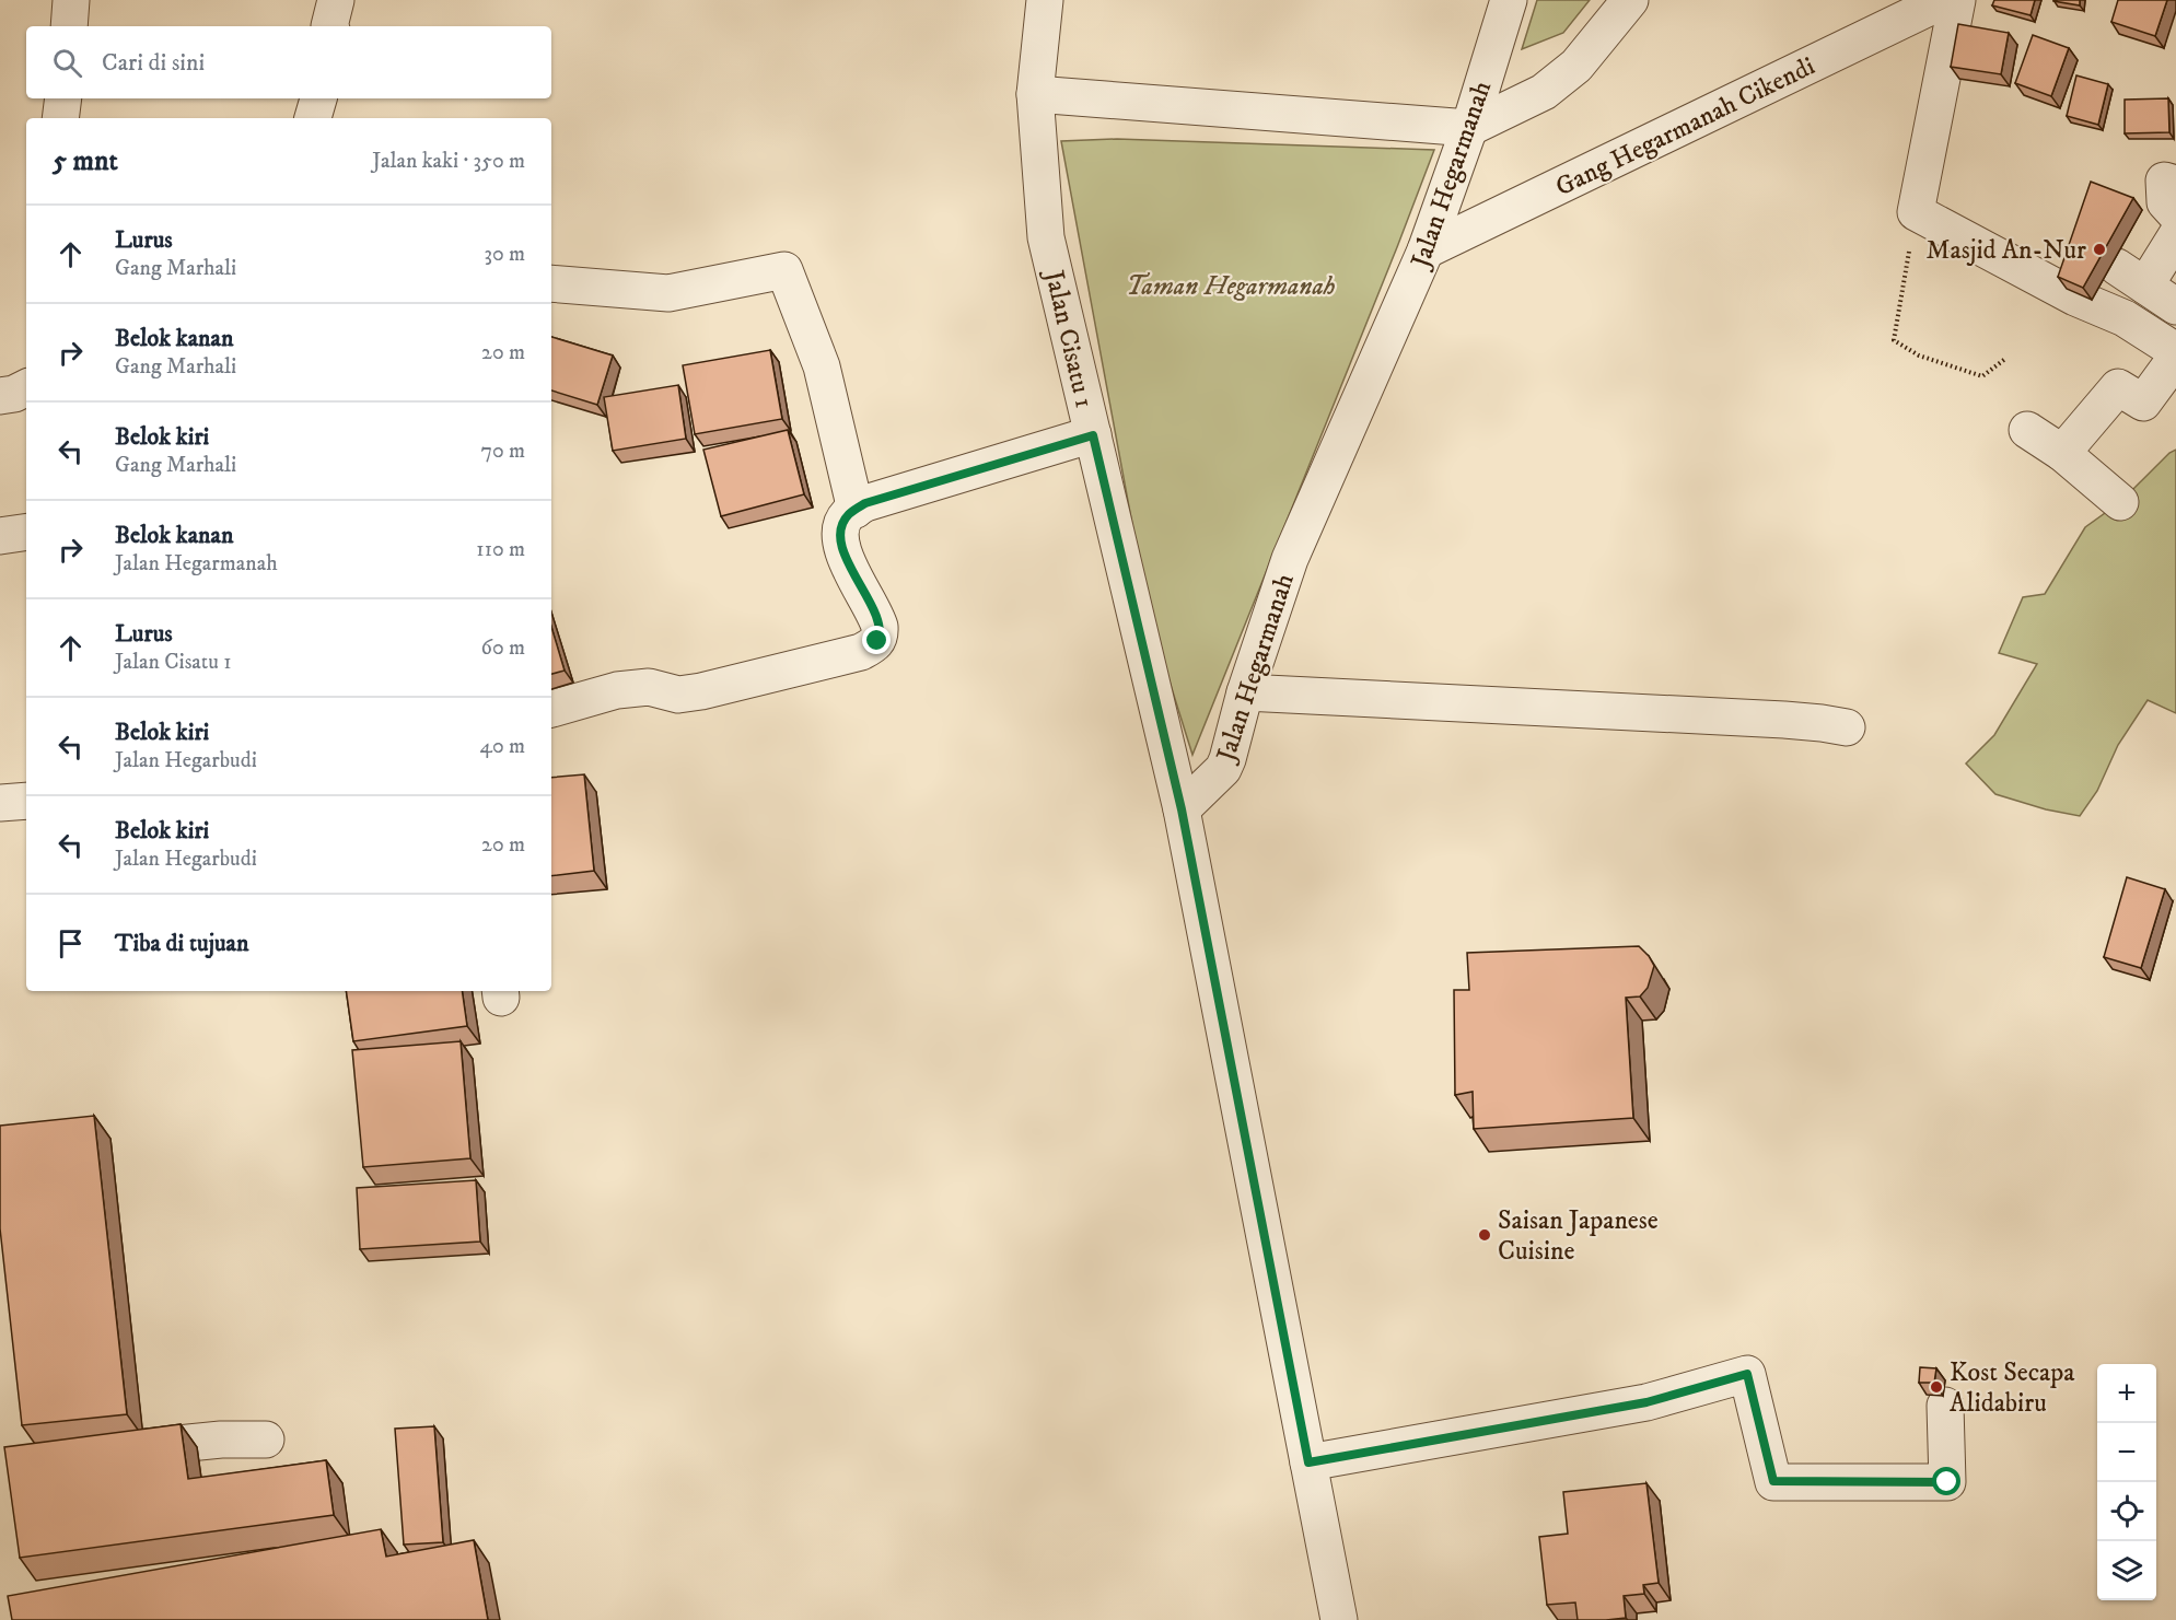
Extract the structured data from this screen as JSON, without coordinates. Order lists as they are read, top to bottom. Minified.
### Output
{"streets":{"street":["Gang Hegarmanah Cikendi","Jalan Hegarmanah","Jalan Cisatu 1"]},"crossings":[["Gang Hegarmanah Cikendi","Jalan Hegarmanah"],["Jalan Hegarmanah","Jalan Cisatu 1"]],"parks":["Taman Hegarmanah"],"places":["Masjid An-Nur","Saisan Japanese Cuisine","Kost Secapa Alidabiru"],"page":{"search":"Cari di sini","heading":["5 mnt","Jalan kaki · 350 m"],"list":[["Lurus","Gang Marhali","30 m"],["Belok kanan","Gang Marhali","20 m"],["Belok kiri","Gang Marhali","70 m"],["Belok kanan","Jalan Hegarmanah","110 m"],["Lurus","Jalan Cisatu 1","60 m"],["Belok kiri","Jalan Hegarbudi","40 m"],["Belok kiri","Jalan Hegarbudi","20 m"],"Tiba di tujuan"],"map_buttons":["+","−"]}}
